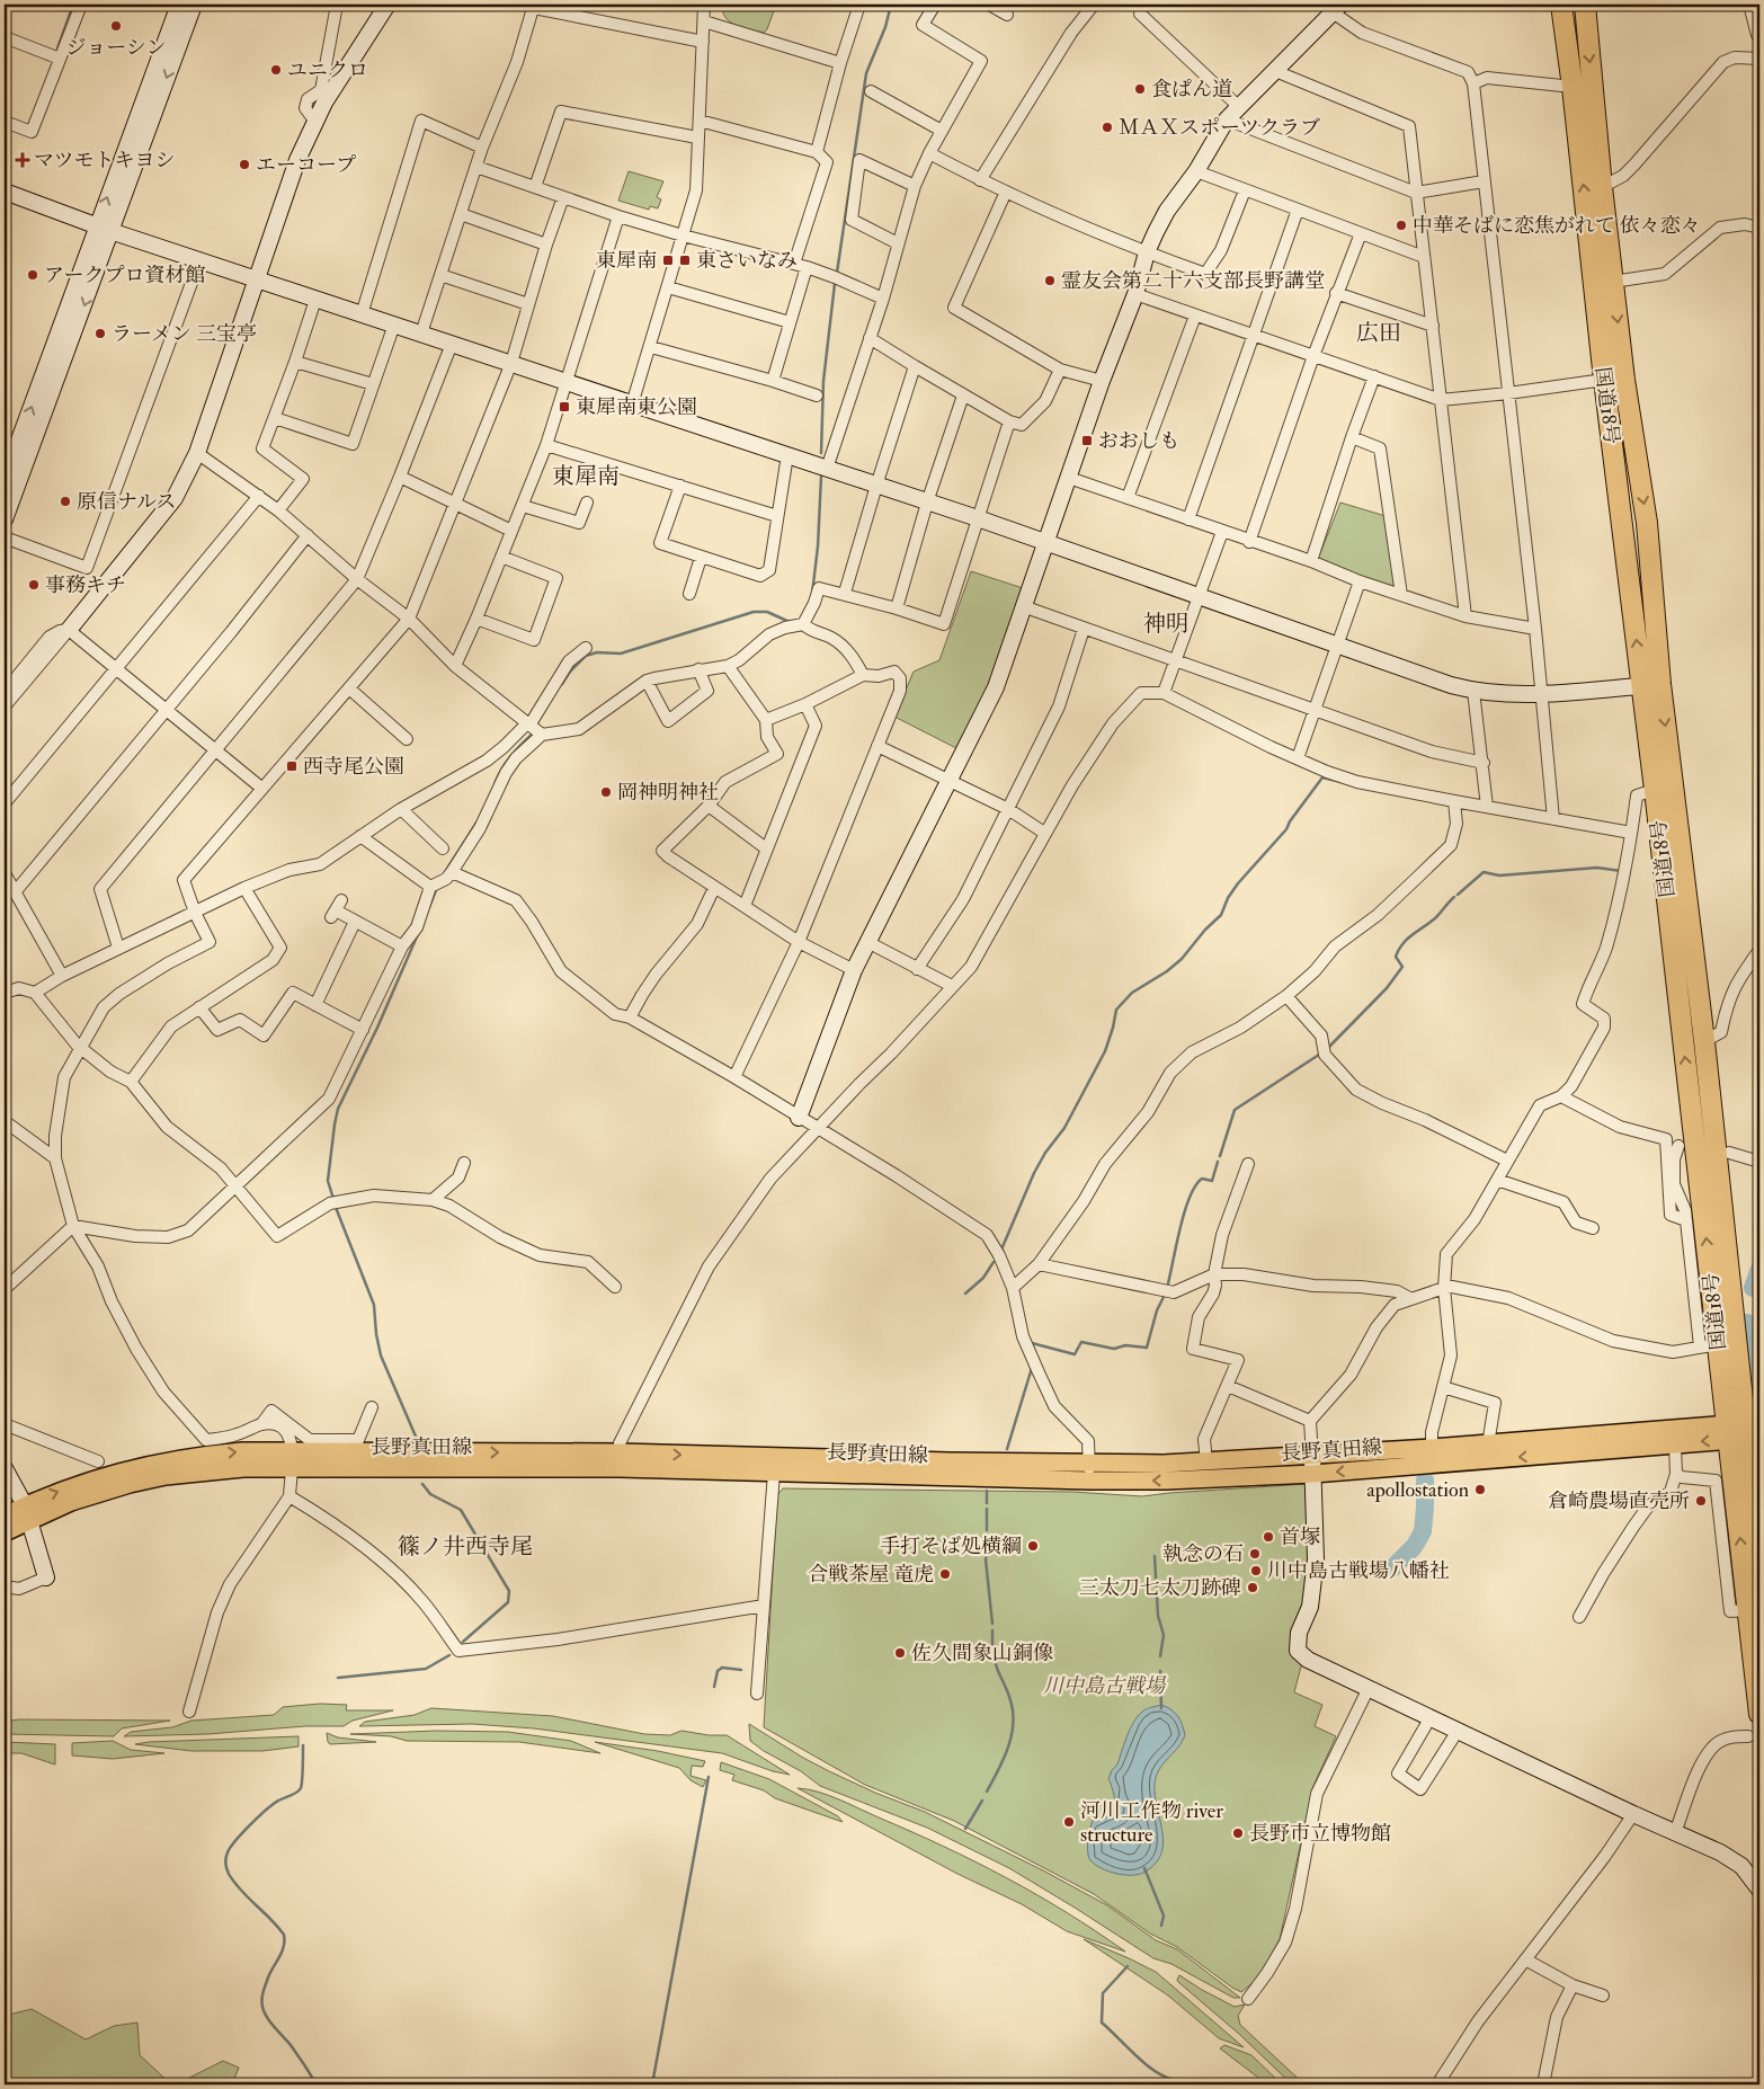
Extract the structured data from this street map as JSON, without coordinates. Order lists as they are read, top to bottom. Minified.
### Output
{"streets":{"highway":["国道18号"],"main road":["長野真田線"]},"crossings":[["国道18号","長野真田線"]],"districts":["広田","東犀南","神明","篠ノ井西寺尾"],"parks":["川中島古戦場"],"places":{"other":["ジョーシン","ユニクロ","食ぱん道","ＭＡＸスポーツクラブ","エーコープ","中華そばに恋焦がれて 依々恋々","アークプロ資材館","霊友会第二十六支部長野講堂","ラーメン 三宝亭","原信ナルス","事務キチ","岡神明神社","apollostation","倉崎農場直売所","首塚","手打そば処横綱","執念の石","川中島古戦場八幡社","合戦茶屋 竜虎","三太刀七太刀跡碑","佐久間象山銅像","河川工作物 river structure","長野市立博物館"],"health":["マツモトキヨシ"],"transit":["東犀南","東さいなみ","東犀南東公園","おおしも","西寺尾公園"]}}
